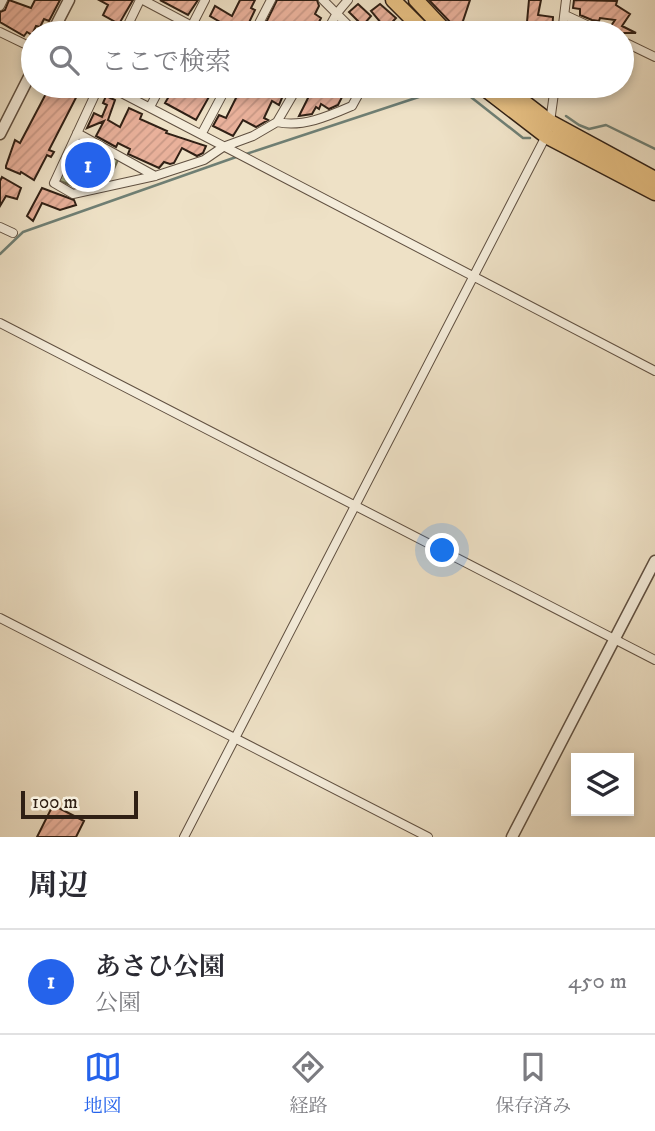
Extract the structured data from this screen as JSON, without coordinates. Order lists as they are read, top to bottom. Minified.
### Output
{"scale_bar":"100 m","page":{"search":"ここで検索","pins":"1","scale":"100 m","heading":"周辺","list":[{"mark":"1","name":"あさひ公園","note":"公園","value":"450 m"}],"nav":["地図","経路","保存済み"]}}
